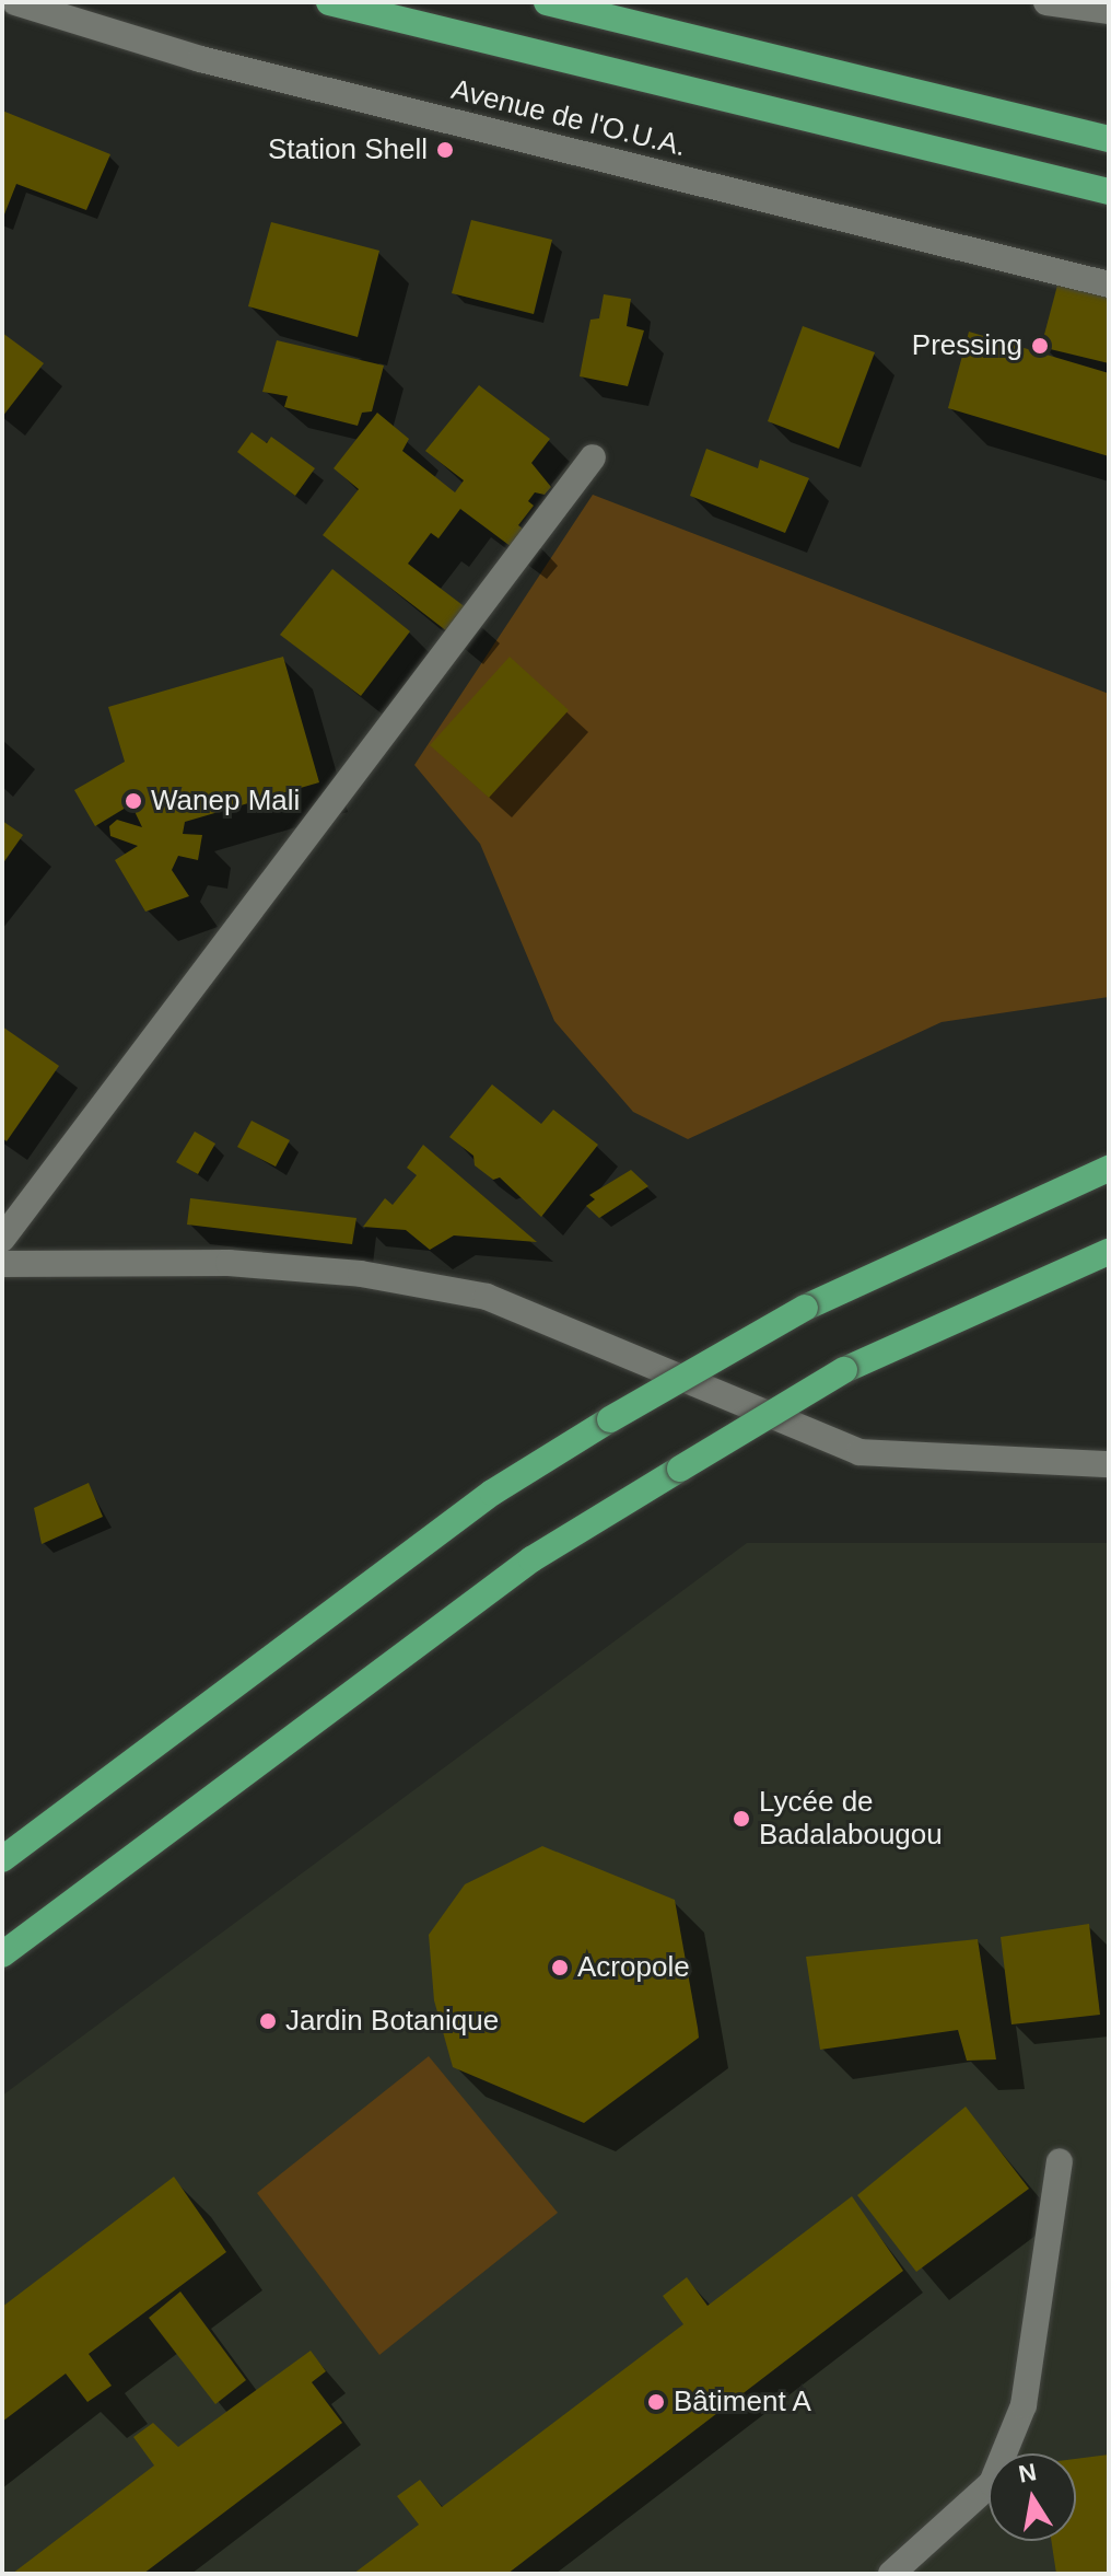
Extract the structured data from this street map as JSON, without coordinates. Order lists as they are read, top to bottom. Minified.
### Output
{"streets":{"street":["Avenue de l'O.U.A."]},"places":["Station Shell","Pressing","Wanep Mali","Lycée de Badalabougou","Acropole","Jardin Botanique","Bâtiment A"],"north":"top"}
